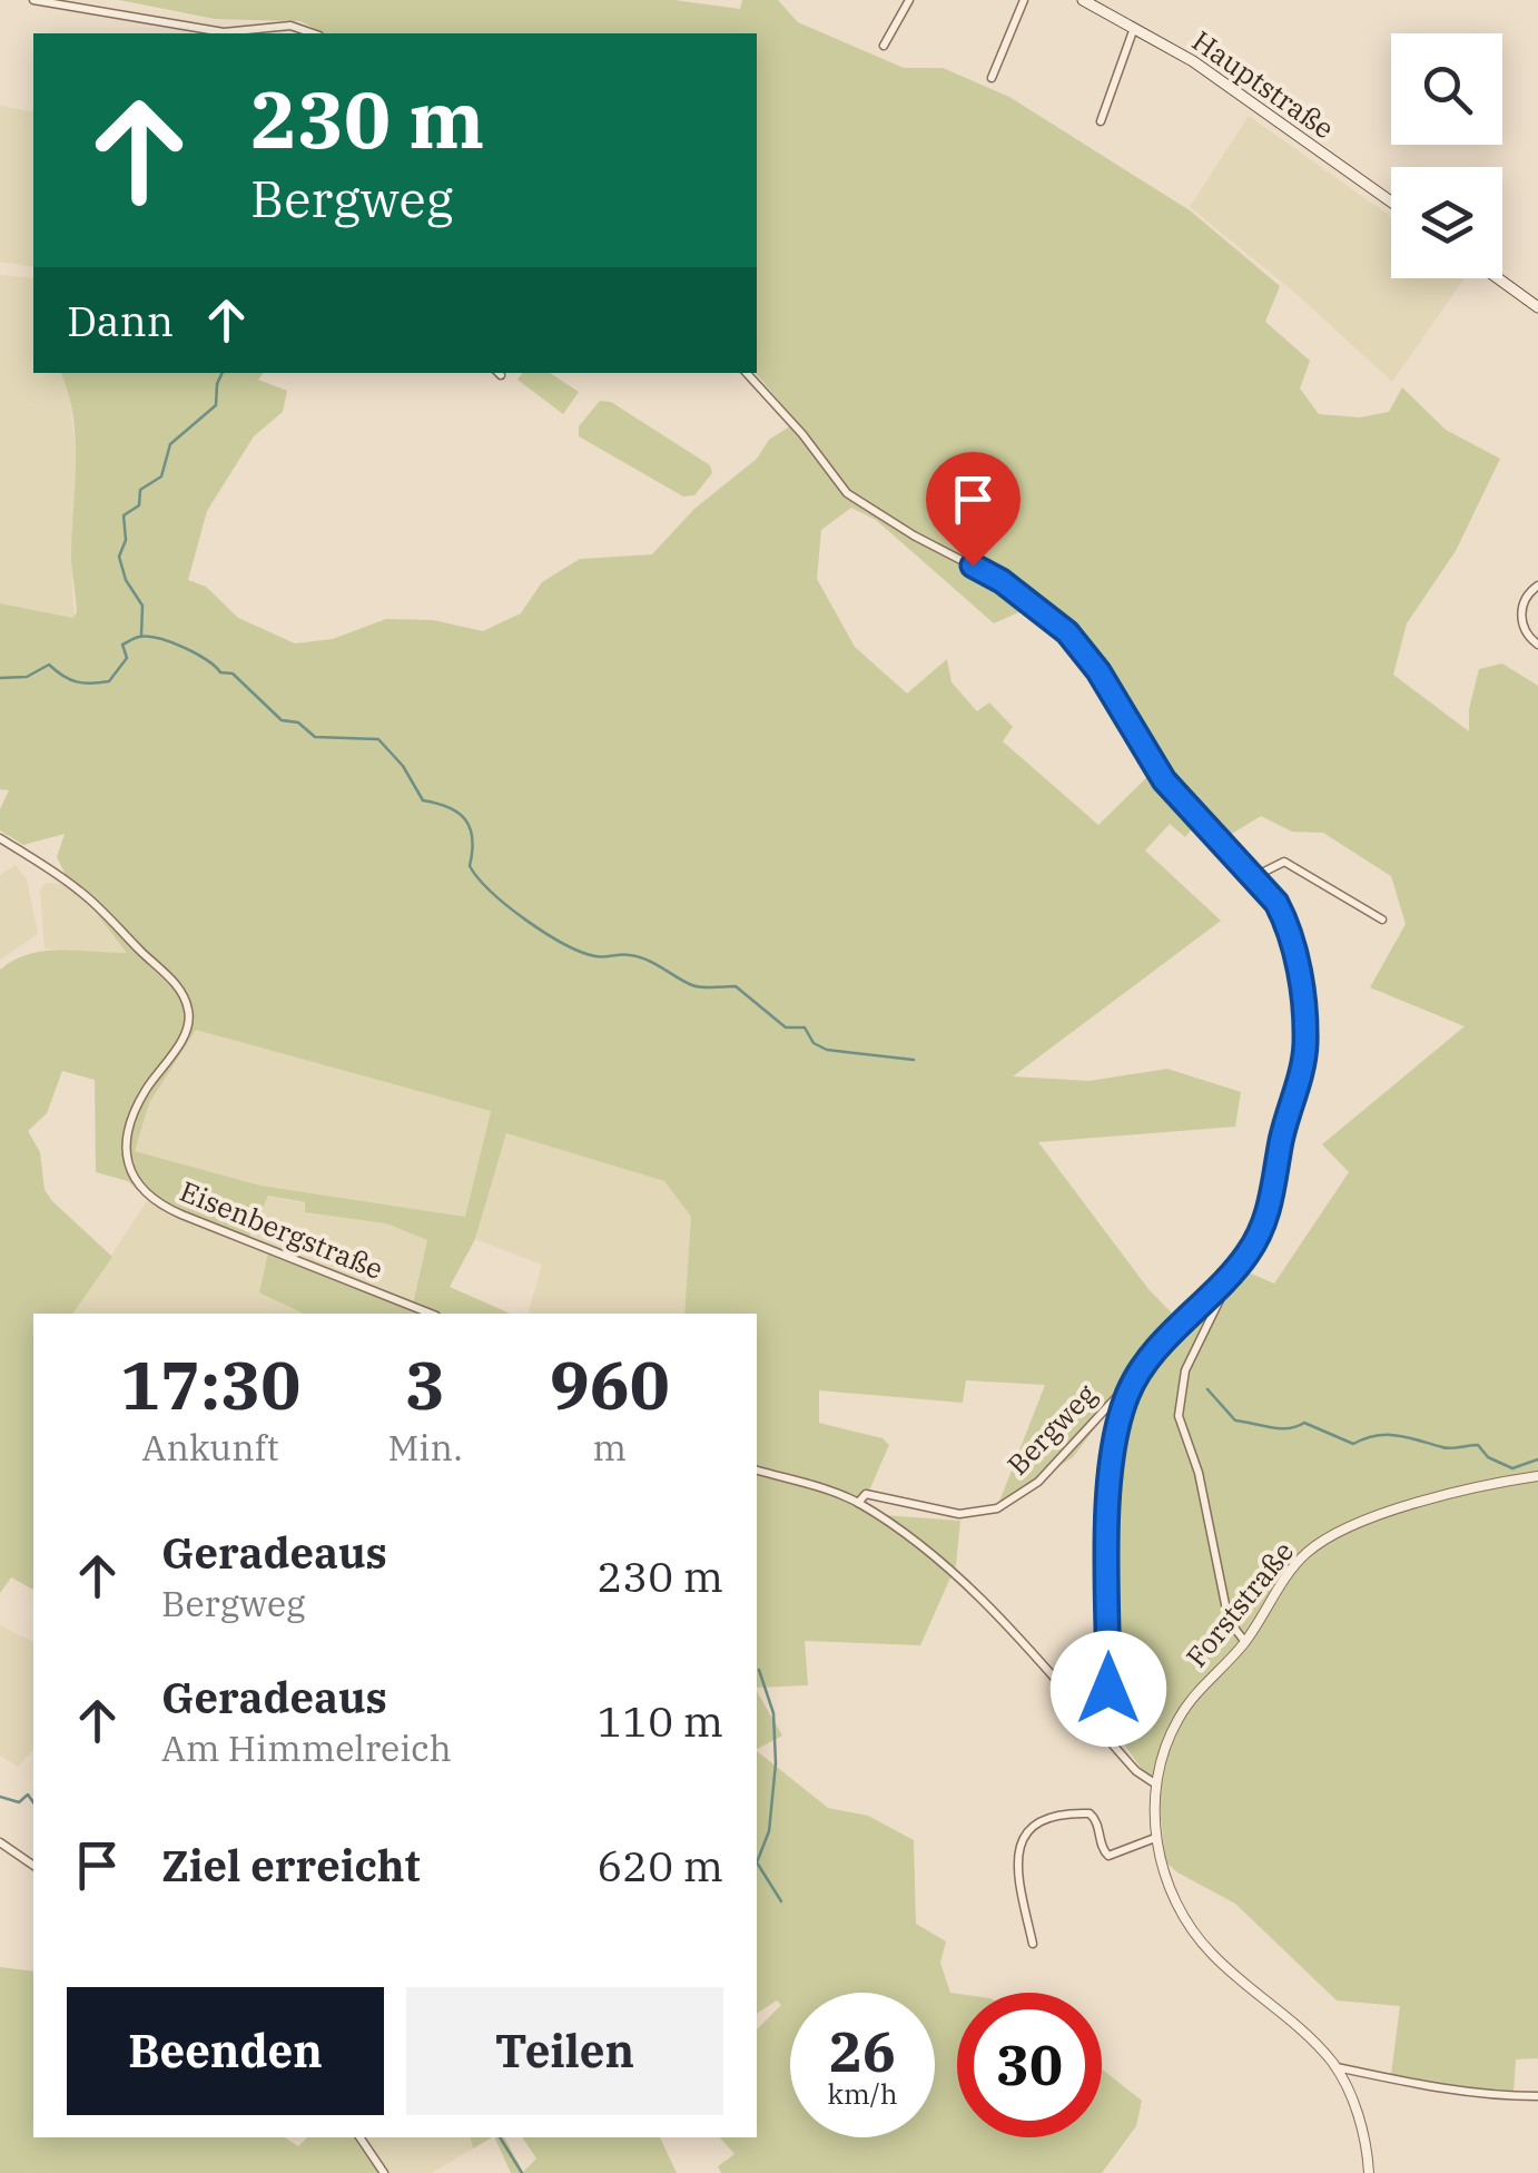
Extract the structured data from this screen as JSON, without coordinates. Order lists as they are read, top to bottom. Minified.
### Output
{"streets":{"main road":["Hauptstraße"],"street":["Eisenbergstraße","Bergweg","Forststraße"]},"page":{"turn":["230 m","Bergweg"],"then":"Dann","eta":["17:30","Ankunft","3","Min.","960","m"],"list":[{"name":"Geradeaus","note":"Bergweg","value":"230 m"},{"name":"Geradeaus","note":"Am Himmelreich","value":"110 m"},{"name":"Ziel erreicht","value":"620 m"}],"buttons":["Beenden","Teilen"],"speed":"26 km/h","limit":"30"}}
